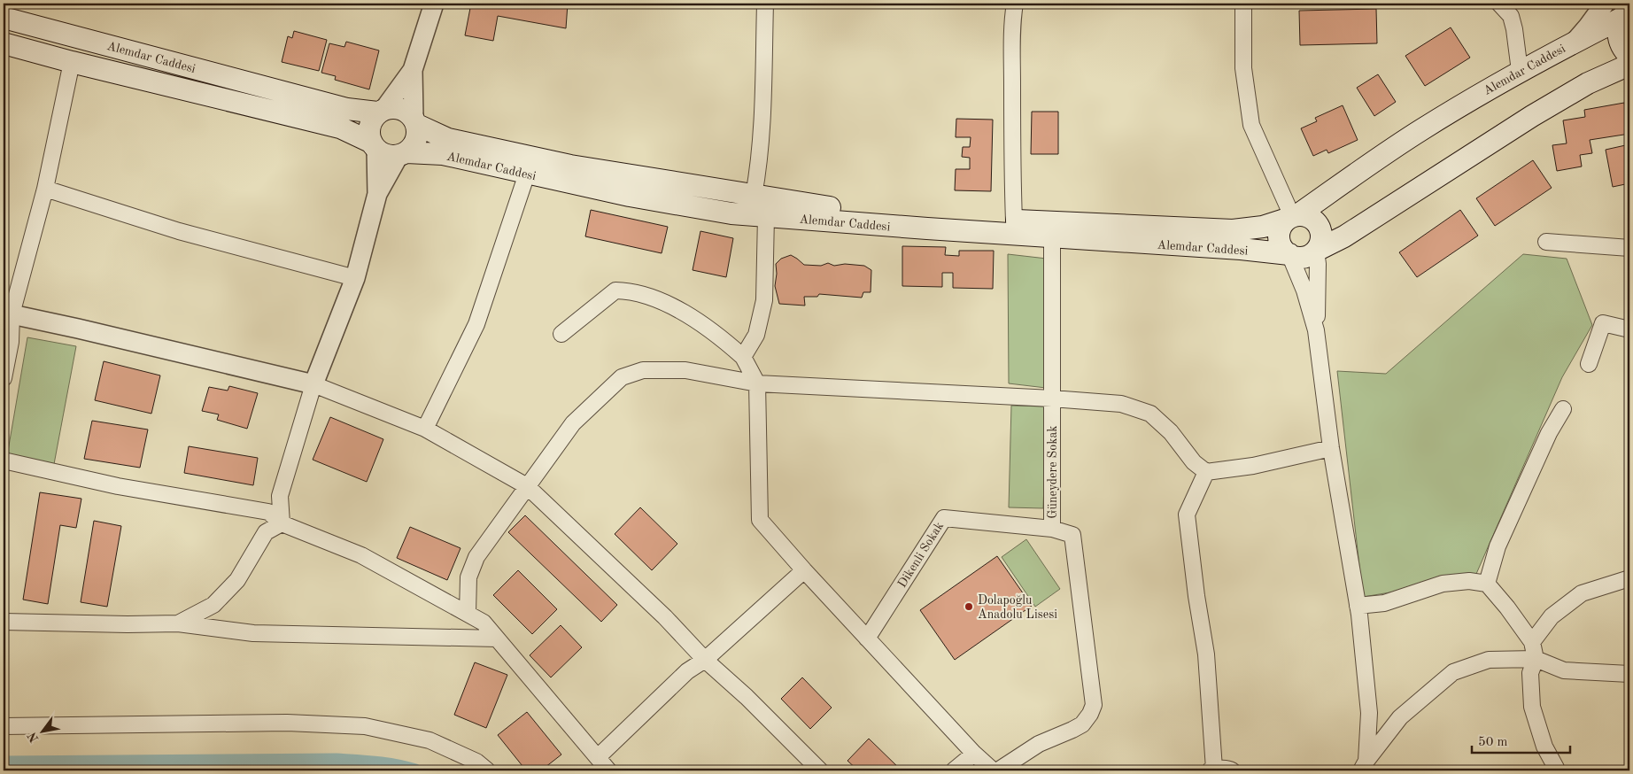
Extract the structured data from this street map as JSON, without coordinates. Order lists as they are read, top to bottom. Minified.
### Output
{"streets":{"main road":["Alemdar Caddesi"],"street":["Güneydere Sokak","Dikenli Sokak"]},"crossings":[["Alemdar Caddesi","Güneydere Sokak"],["Güneydere Sokak","Dikenli Sokak"]],"places":["Dolapoğlu Anadolu Lisesi"],"scale_bar":"50 m","north":"bottom left"}
